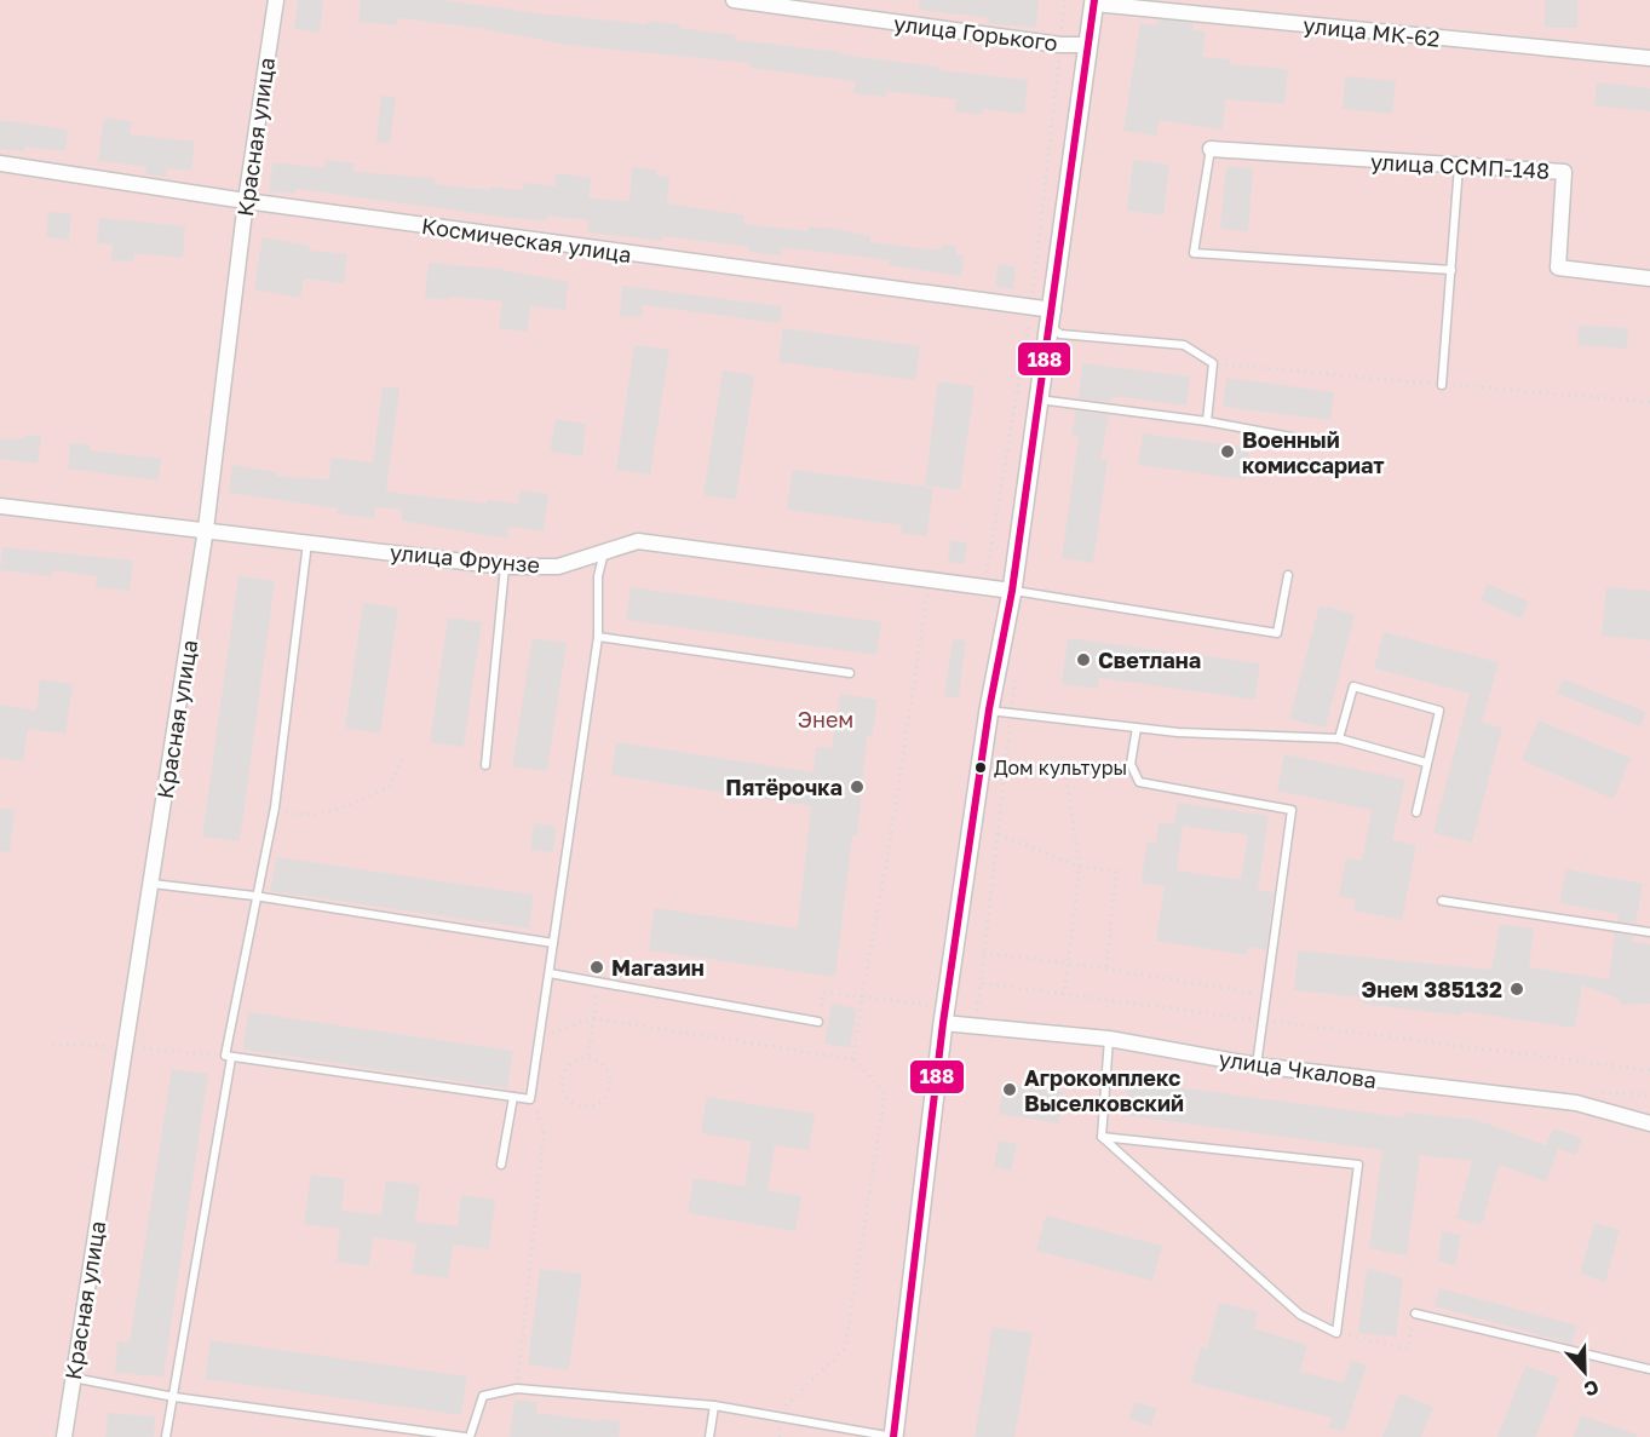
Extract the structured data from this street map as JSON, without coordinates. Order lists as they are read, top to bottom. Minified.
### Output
{"streets":{"street":["улица МК-62","улица Горького","Красная улица","улица ССМП-148","Космическая улица","улица Фрунзе","улица Чкалова"]},"crossings":[["Красная улица","Космическая улица"],["Красная улица","улица Фрунзе"]],"parks":["Энем"],"places":["Военный комиссариат","Светлана","Дом культуры","Пятёрочка","Магазин","Энем 385132","Агрокомплекс Выселковский"],"lines":["transit line 188"],"north":"bottom"}
